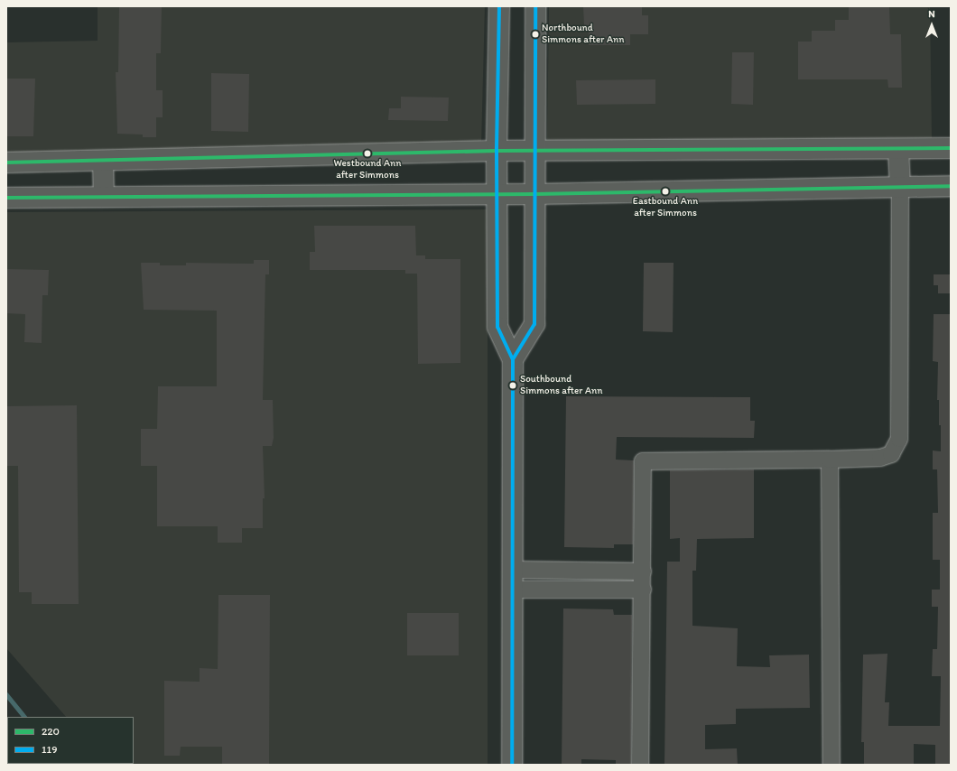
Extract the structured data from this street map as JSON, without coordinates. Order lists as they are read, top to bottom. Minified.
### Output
{"places":["Northbound Simmons after Ann","Westbound Ann after Simmons","Eastbound Ann after Simmons","Southbound Simmons after Ann"],"lines":["transit line 119","transit line 220"],"legend":["220","119"],"north":"top"}
